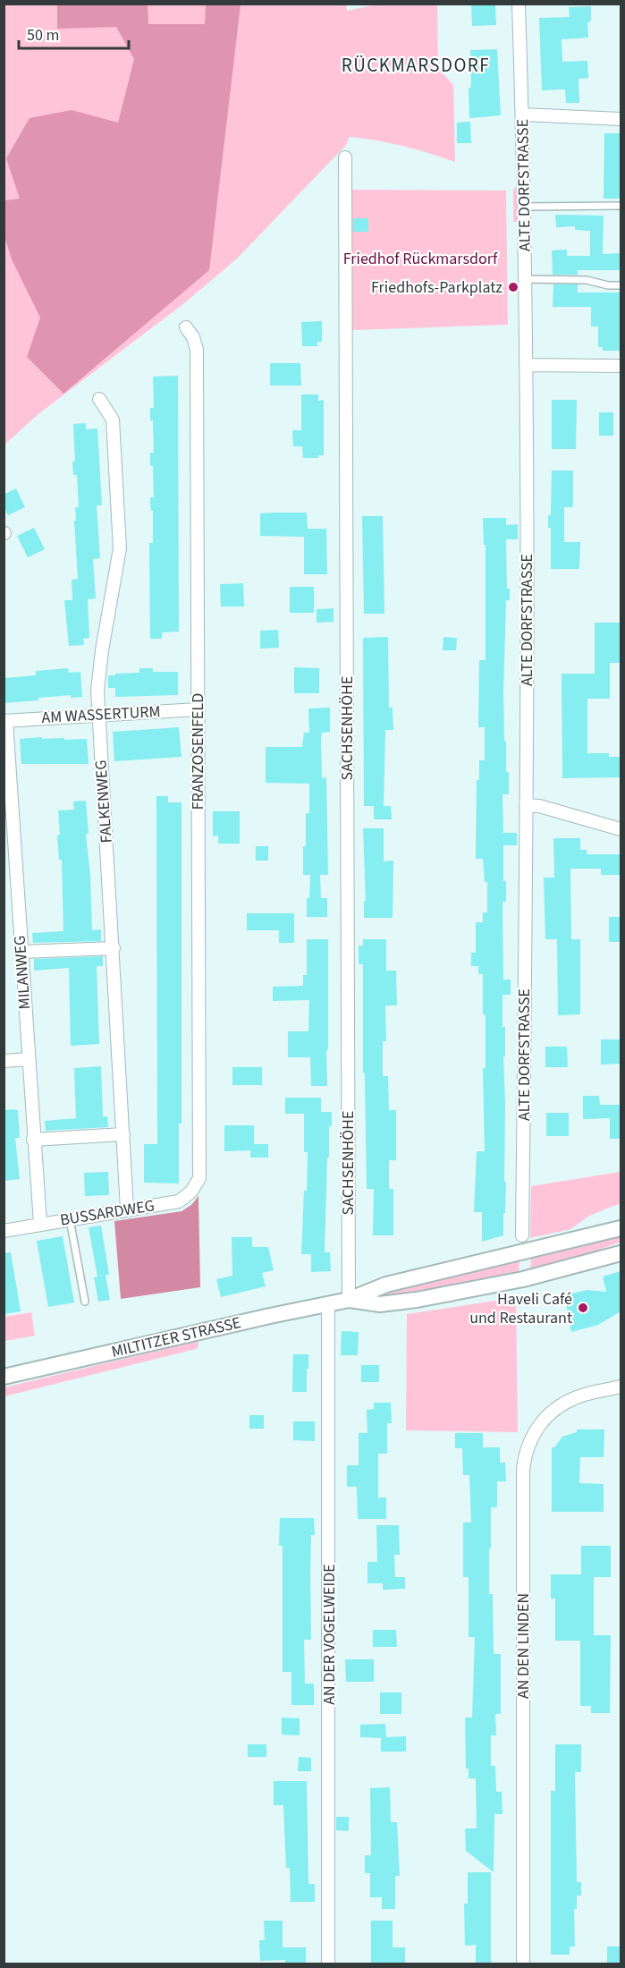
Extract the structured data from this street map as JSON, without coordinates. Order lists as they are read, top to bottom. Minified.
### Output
{"streets":{"street":["ALTE DORFSTRASSE","AM WASSERTURM","SACHSENHÖHE","FRANZOSENFELD","FALKENWEG","MILANWEG","BUSSARDWEG","MILTITZER STRASSE","AN DER VOGELWEIDE","AN DEN LINDEN"]},"crossings":[["AM WASSERTURM","FRANZOSENFELD"],["AM WASSERTURM","FALKENWEG"],["AM WASSERTURM","MILANWEG"],["SACHSENHÖHE","MILTITZER STRASSE"],["FRANZOSENFELD","BUSSARDWEG"],["FALKENWEG","BUSSARDWEG"],["MILANWEG","BUSSARDWEG"],["MILTITZER STRASSE","AN DER VOGELWEIDE"]],"districts":["RÜCKMARSDORF"],"parks":["Friedhof Rückmarsdorf"],"places":["Friedhofs-Parkplatz","Haveli Café und Restaurant"],"scale_bar":"50 m"}
